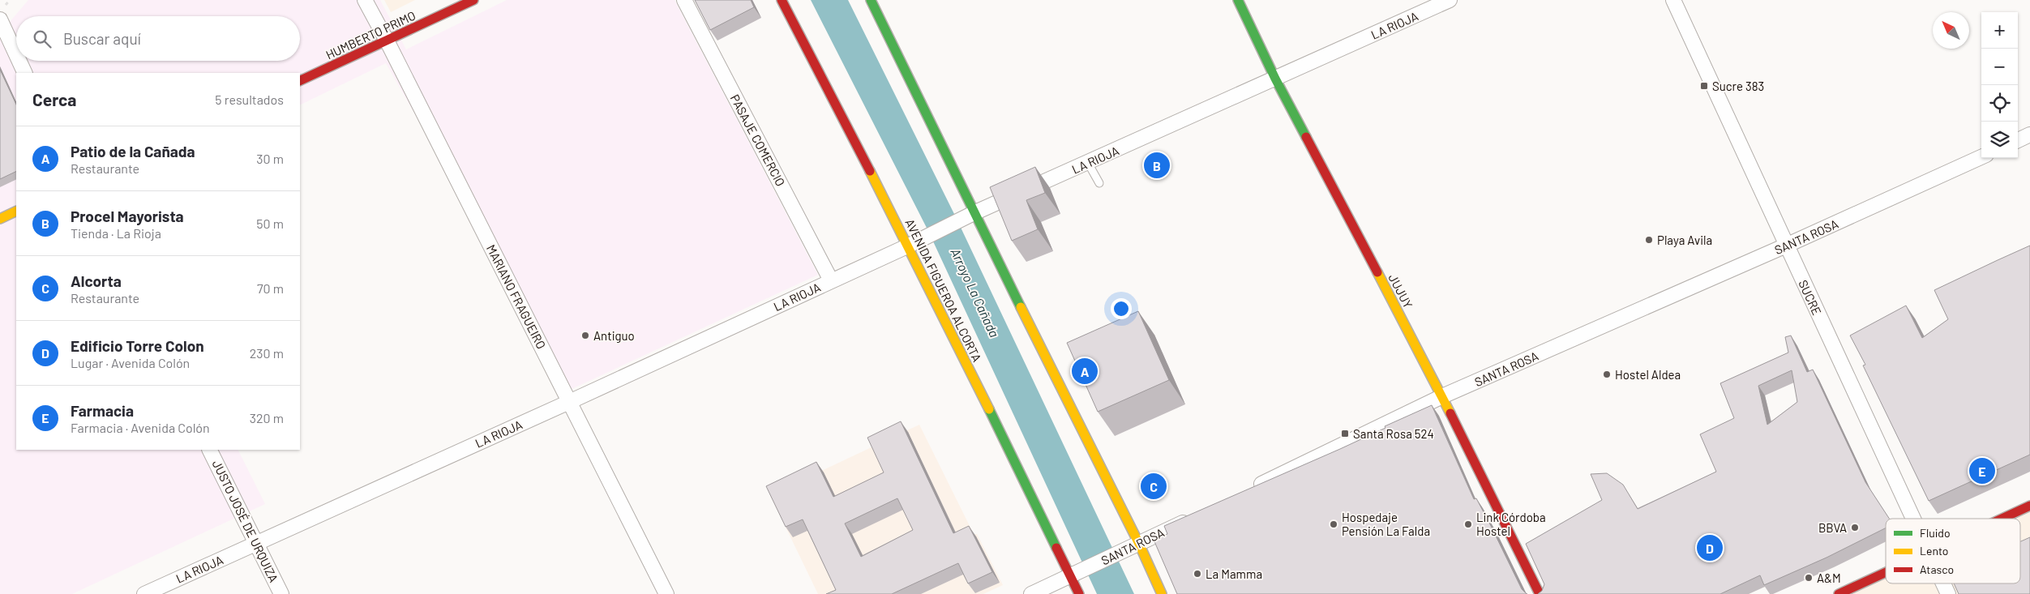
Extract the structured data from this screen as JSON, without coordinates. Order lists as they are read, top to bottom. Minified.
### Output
{"streets":{"main road":["HUMBERTO PRIMO","AVENIDA FIGUEROA ALCORTA","JUJUY"],"street":["LA RIOJA","PASAJE COMERCIO","SANTA ROSA","MARIANO FRAGUEIRO","SUCRE","JUSTO JOSÉ DE URQUIZA"]},"crossings":[["LA RIOJA","PASAJE COMERCIO"],["LA RIOJA","AVENIDA FIGUEROA ALCORTA"],["LA RIOJA","JUJUY"],["LA RIOJA","MARIANO FRAGUEIRO"],["LA RIOJA","JUSTO JOSÉ DE URQUIZA"],["HUMBERTO PRIMO","MARIANO FRAGUEIRO"],["SANTA ROSA","AVENIDA FIGUEROA ALCORTA"],["SANTA ROSA","JUJUY"],["SANTA ROSA","SUCRE"]],"water":["Arroyo La Cañada"],"places":{"transit":["Sucre 383","Santa Rosa 524"],"other":["Playa Avila","Antiguo","Hostel Aldea","Hospedaje Pensión La Falda","Link Córdoba Hostel","BBVA","La Mamma","A&M"]},"legend":["Fluido","Lento","Atasco"],"north":"top left","page":{"map_buttons":["+","−"],"search":"Buscar aquí","heading":["Cerca","5 resultados"],"list":[{"mark":"A","name":"Patio de la Cañada","note":"Restaurante","value":"30 m"},{"mark":"B","name":"Procel Mayorista","note":"Tienda · La Rioja","value":"50 m"},{"mark":"C","name":"Alcorta","note":"Restaurante","value":"70 m"},{"mark":"D","name":"Edificio Torre Colon","note":"Lugar · Avenida Colón","value":"230 m"},{"mark":"E","name":"Farmacia","note":"Farmacia · Avenida Colón","value":"320 m"}],"pins":["B","A","E","C","D"]}}
